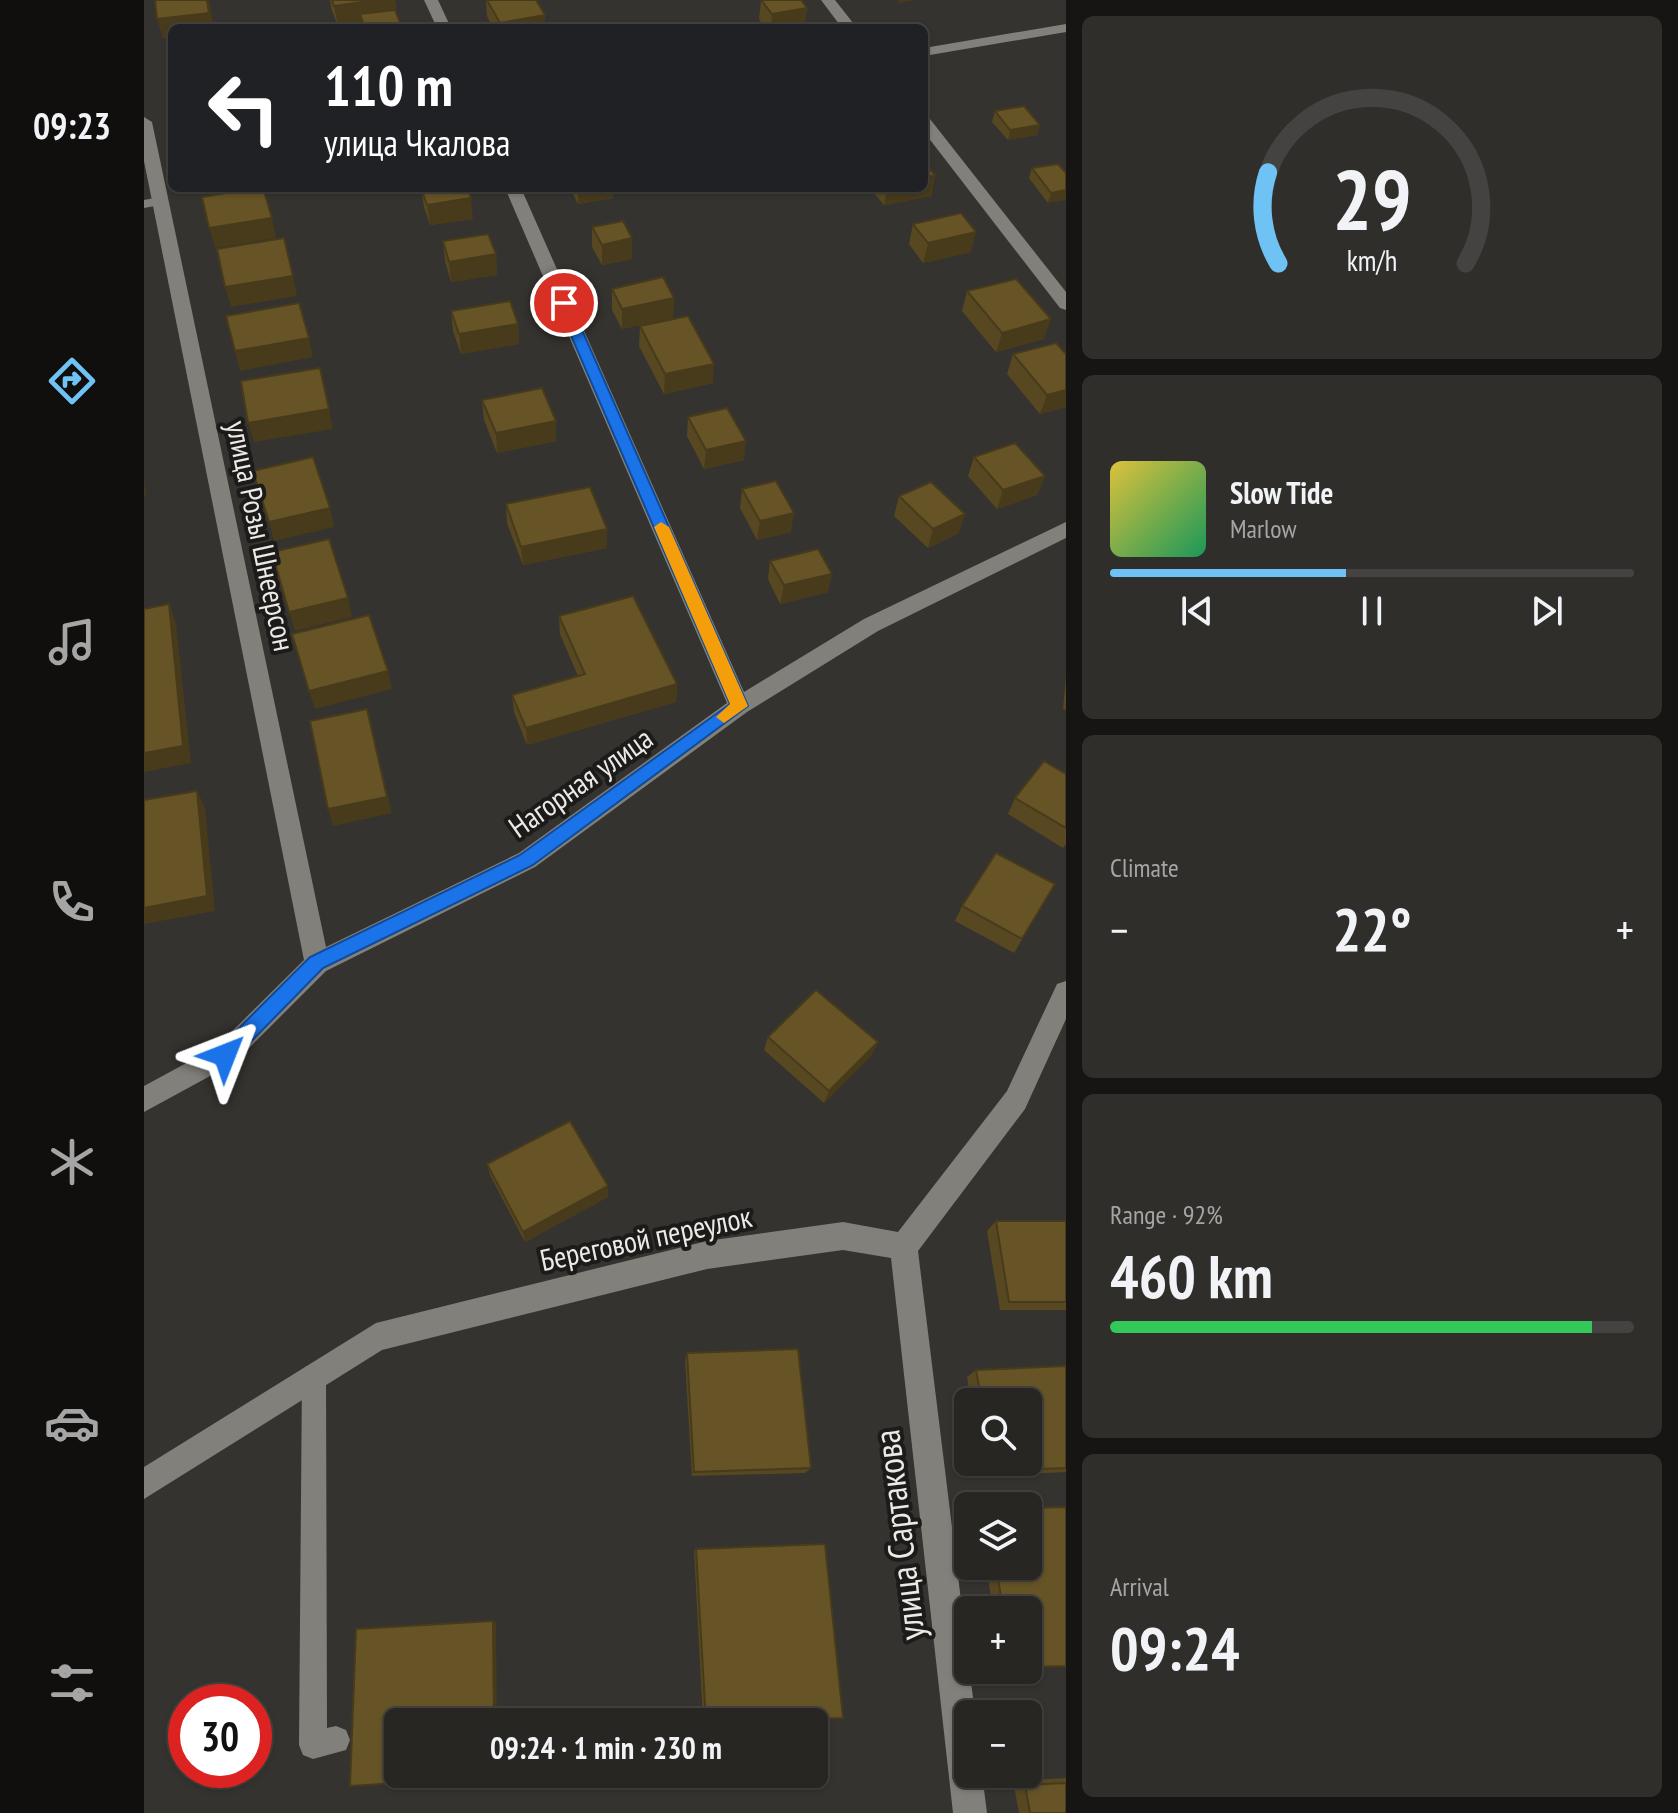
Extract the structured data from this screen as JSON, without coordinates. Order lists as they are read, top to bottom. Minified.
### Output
{"streets":{"street":["улица Розы Шнеерсон","Нагорная улица","Береговой переулок","улица Сартакова"]},"crossings":[["улица Розы Шнеерсон","Нагорная улица"],["Береговой переулок","улица Сартакова"]],"page":{"tabs":"09:23","turn":["110 m","улица Чкалова"],"song":["Slow Tide","Marlow"],"tile":["Climate",["Range · 92%","460 km"],["Arrival","09:24"]],"heat":["−","22°","+"],"map_buttons":["+","−"],"limit":"30","trip":"09:24 · 1 min · 230 m","gauge":["29","km/h"]}}
